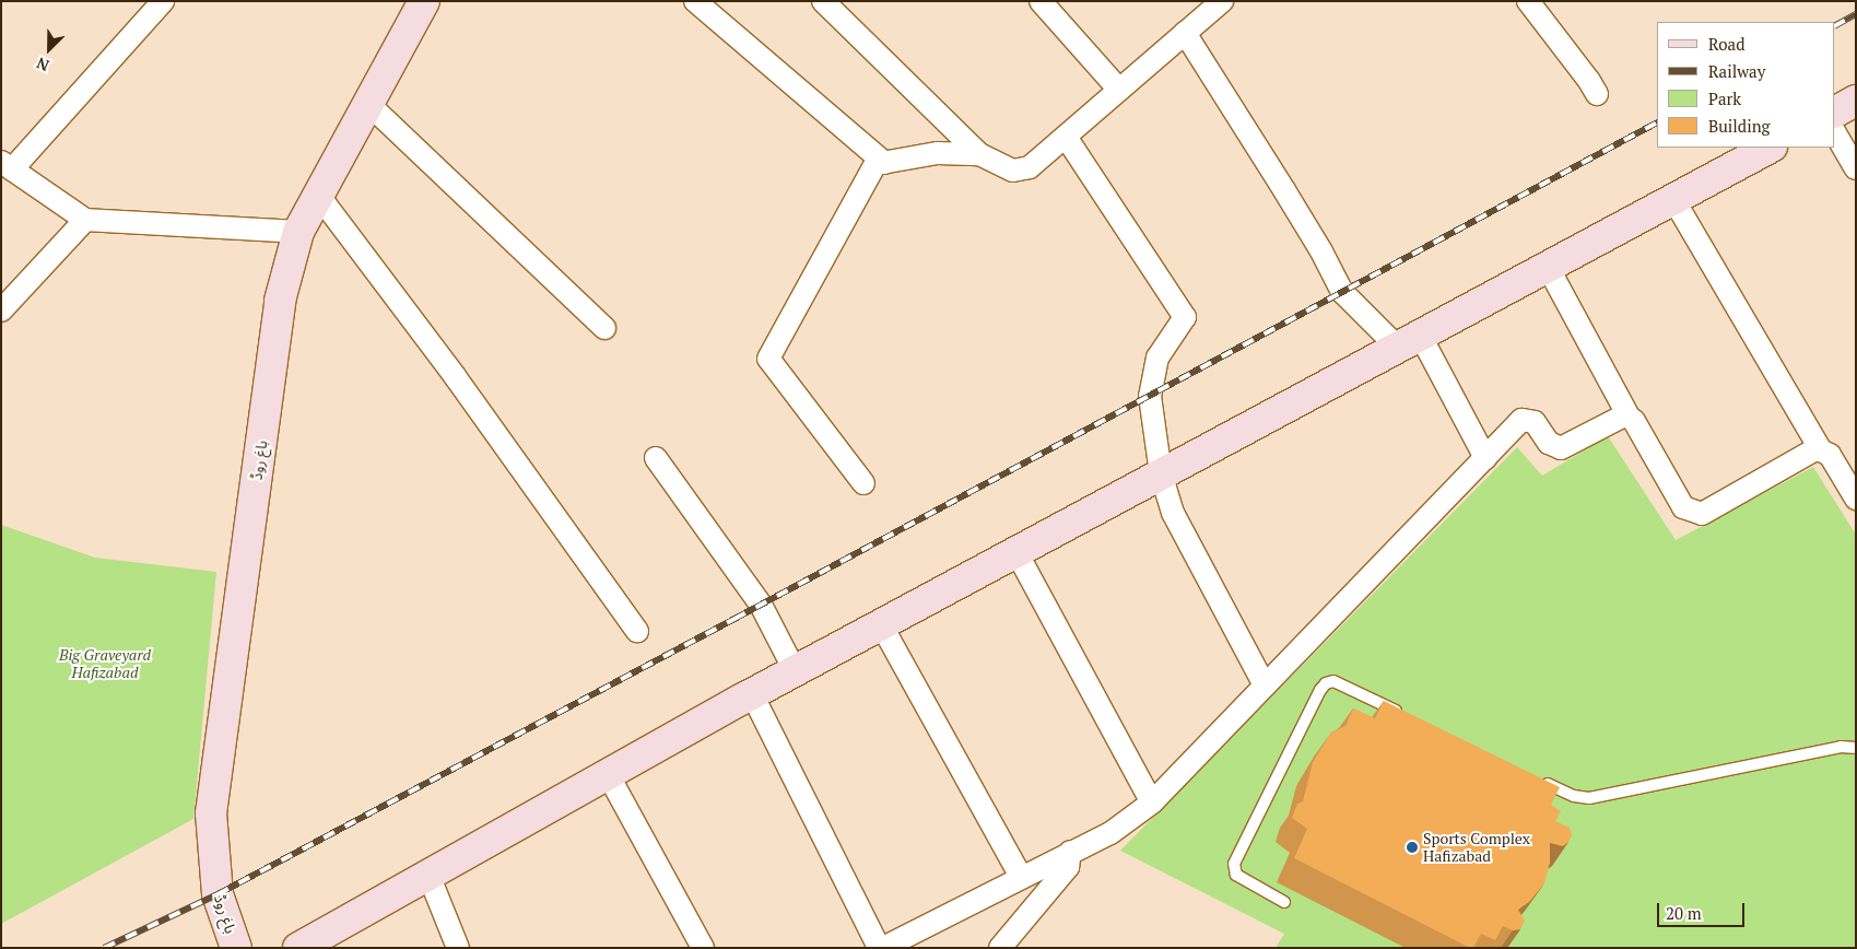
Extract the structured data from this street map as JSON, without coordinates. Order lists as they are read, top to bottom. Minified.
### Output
{"streets":{"street":["باغ روڈ"]},"parks":["Big Graveyard Hafizabad"],"places":["Sports Complex Hafizabad"],"legend":["Road","Railway","Park","Building"],"scale_bar":"20 m","north":"bottom left"}
